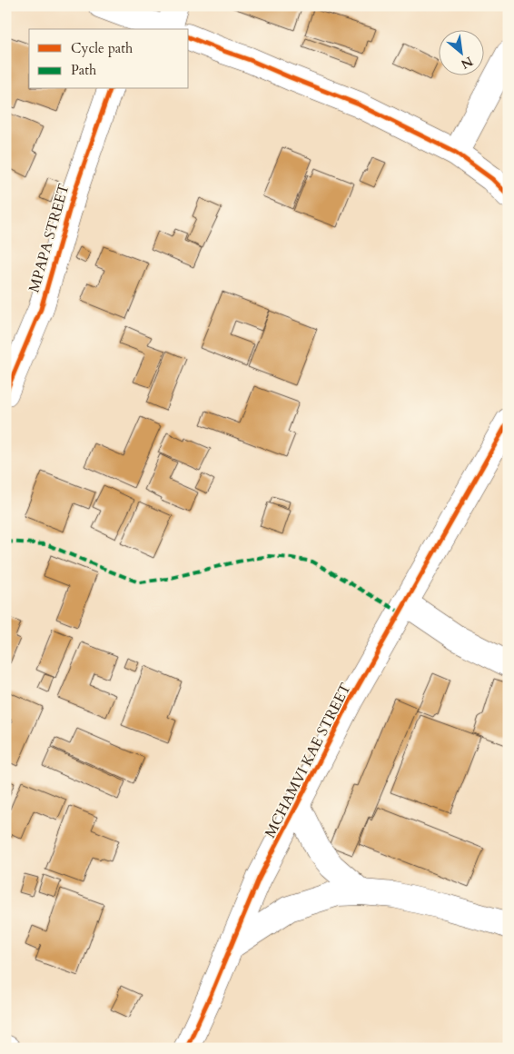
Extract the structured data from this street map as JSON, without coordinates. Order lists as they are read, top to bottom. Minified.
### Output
{"streets":{"street":["MPAPA STREET","MCHAMVI KAE STREET"]},"legend":["Cycle path","Path"],"north":"bottom right"}
